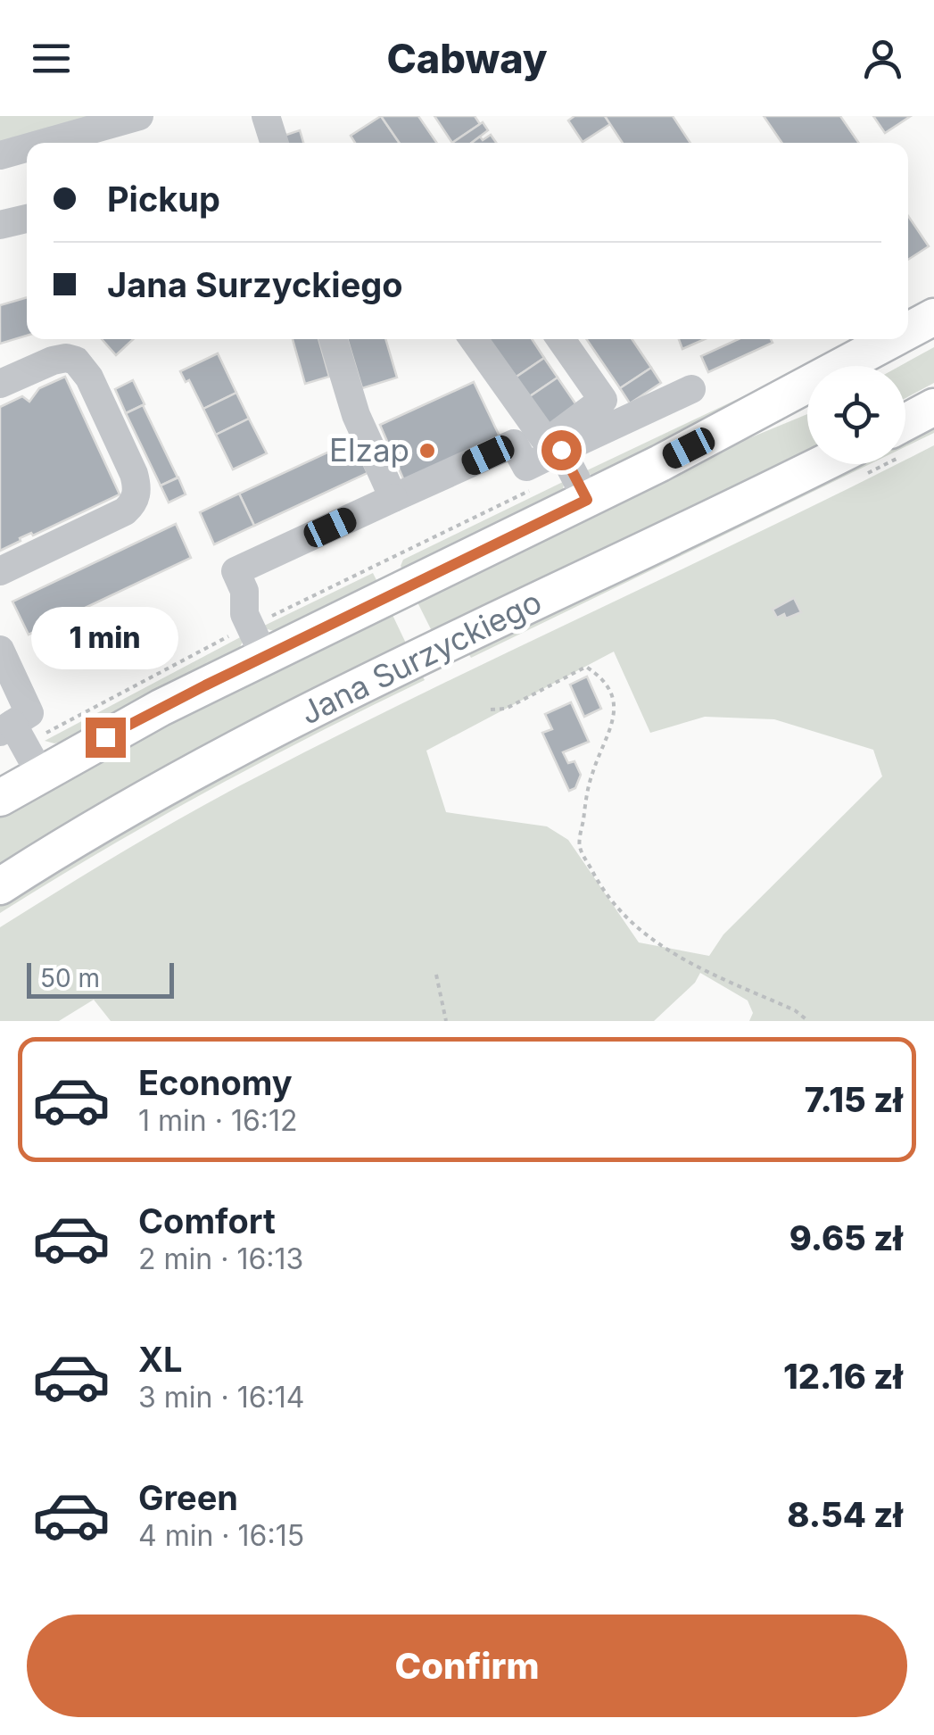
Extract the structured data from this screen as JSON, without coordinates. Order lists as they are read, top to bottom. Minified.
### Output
{"streets":{"main road":["Jana Surzyckiego"]},"places":["Elzap"],"scale_bar":"50 m","page":{"header":"Cabway","banner":["Pickup","Jana Surzyckiego"],"bubble":"1 min","scale":"50 m","list":[{"name":"Economy","note":"1 min · 16:12","value":"7.15 zł"},{"name":"Comfort","note":"2 min · 16:13","value":"9.65 zł"},{"name":"XL","note":"3 min · 16:14","value":"12.16 zł"},{"name":"Green","note":"4 min · 16:15","value":"8.54 zł"}],"buttons":"Confirm"}}
